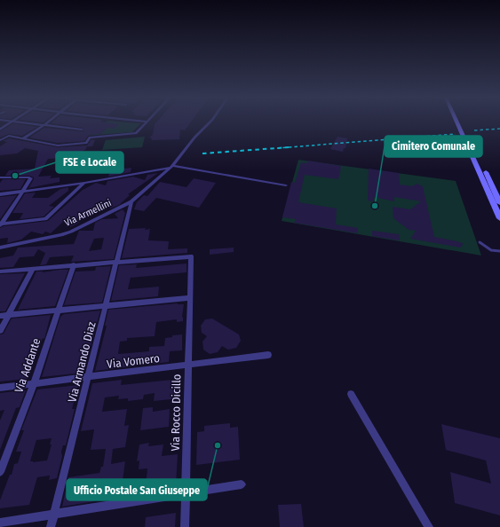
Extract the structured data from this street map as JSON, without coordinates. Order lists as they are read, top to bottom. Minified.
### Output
{"streets":{"street":["Via Armellini","Via Vomero","Via Armando Diaz","Via Addante","Via Rocco Dicillo"]},"crossings":[["Via Armellini","Via Armando Diaz"],["Via Vomero","Via Armando Diaz"],["Via Vomero","Via Addante"],["Via Vomero","Via Rocco Dicillo"],["Via Armando Diaz","Via Rocco Dicillo"]],"places":["FSE e Locale","Cimitero Comunale","Ufficio Postale San Giuseppe"]}
